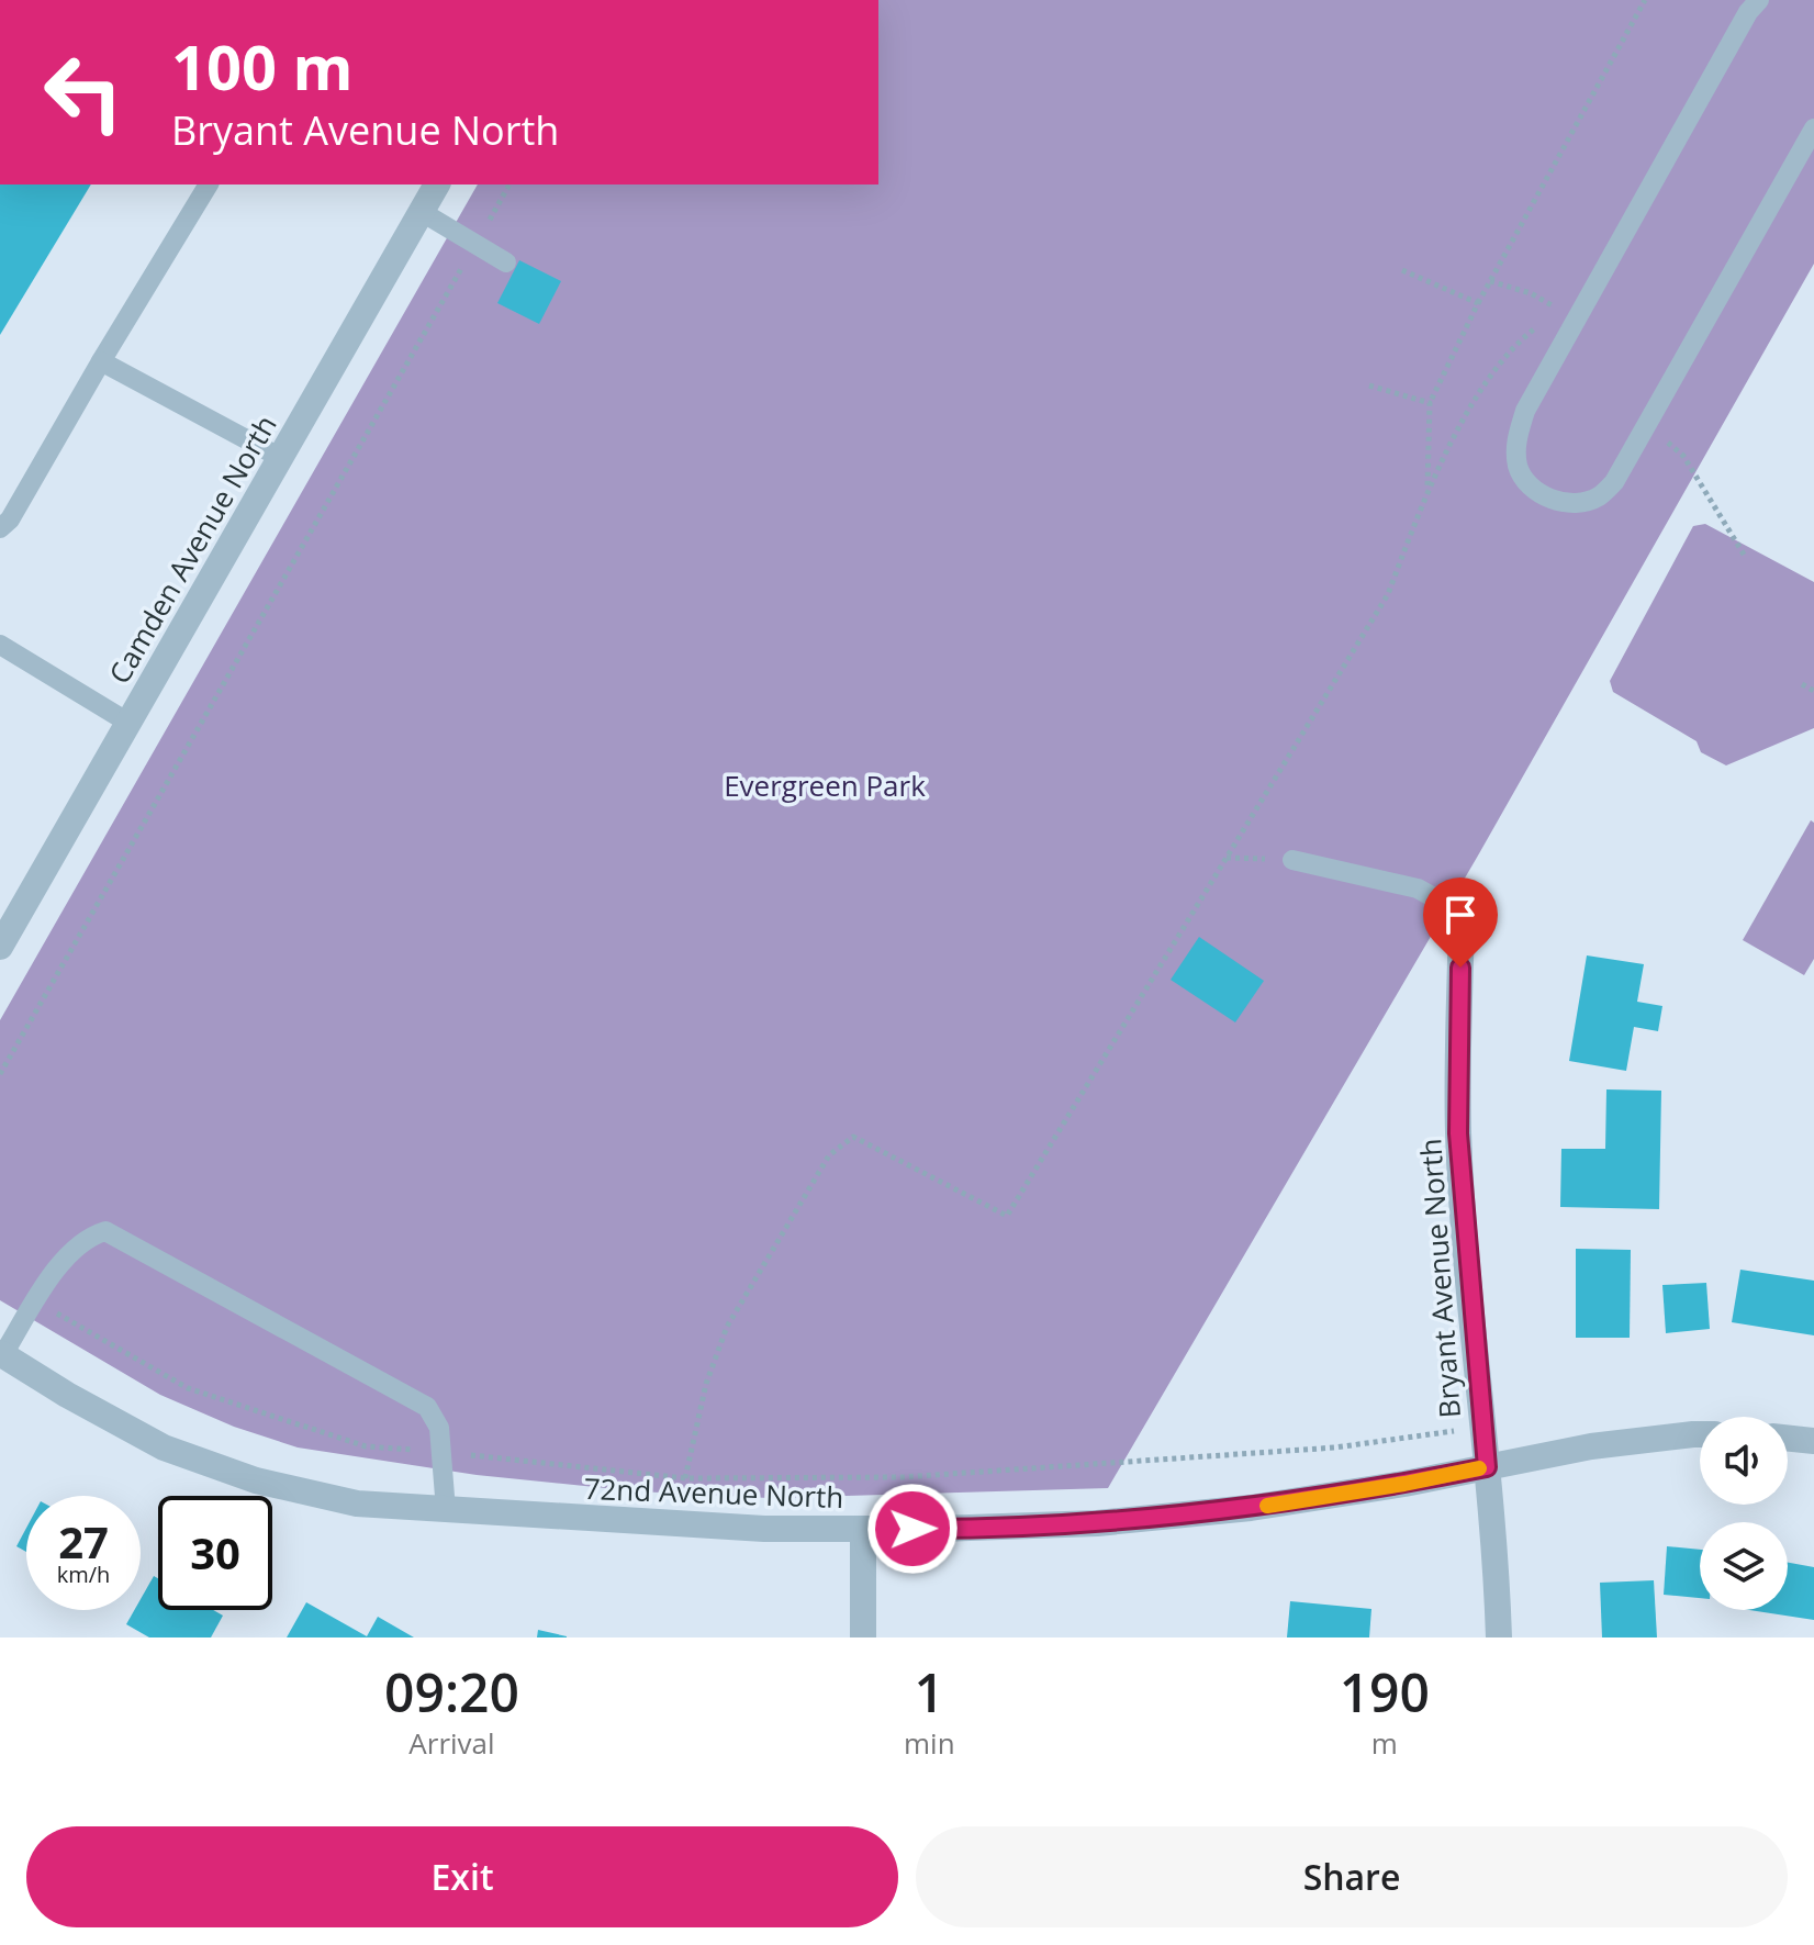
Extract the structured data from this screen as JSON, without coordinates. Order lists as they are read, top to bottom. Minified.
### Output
{"streets":{"street":["Camden Avenue North","Bryant Avenue North","72nd Avenue North"]},"crossings":[["Bryant Avenue North","72nd Avenue North"]],"parks":["Evergreen Park"],"page":{"turn":["100 m","Bryant Avenue North"],"speed":"27 km/h","limit":"30","eta":["09:20","Arrival","1","min","190","m"],"buttons":["Exit","Share"]}}
